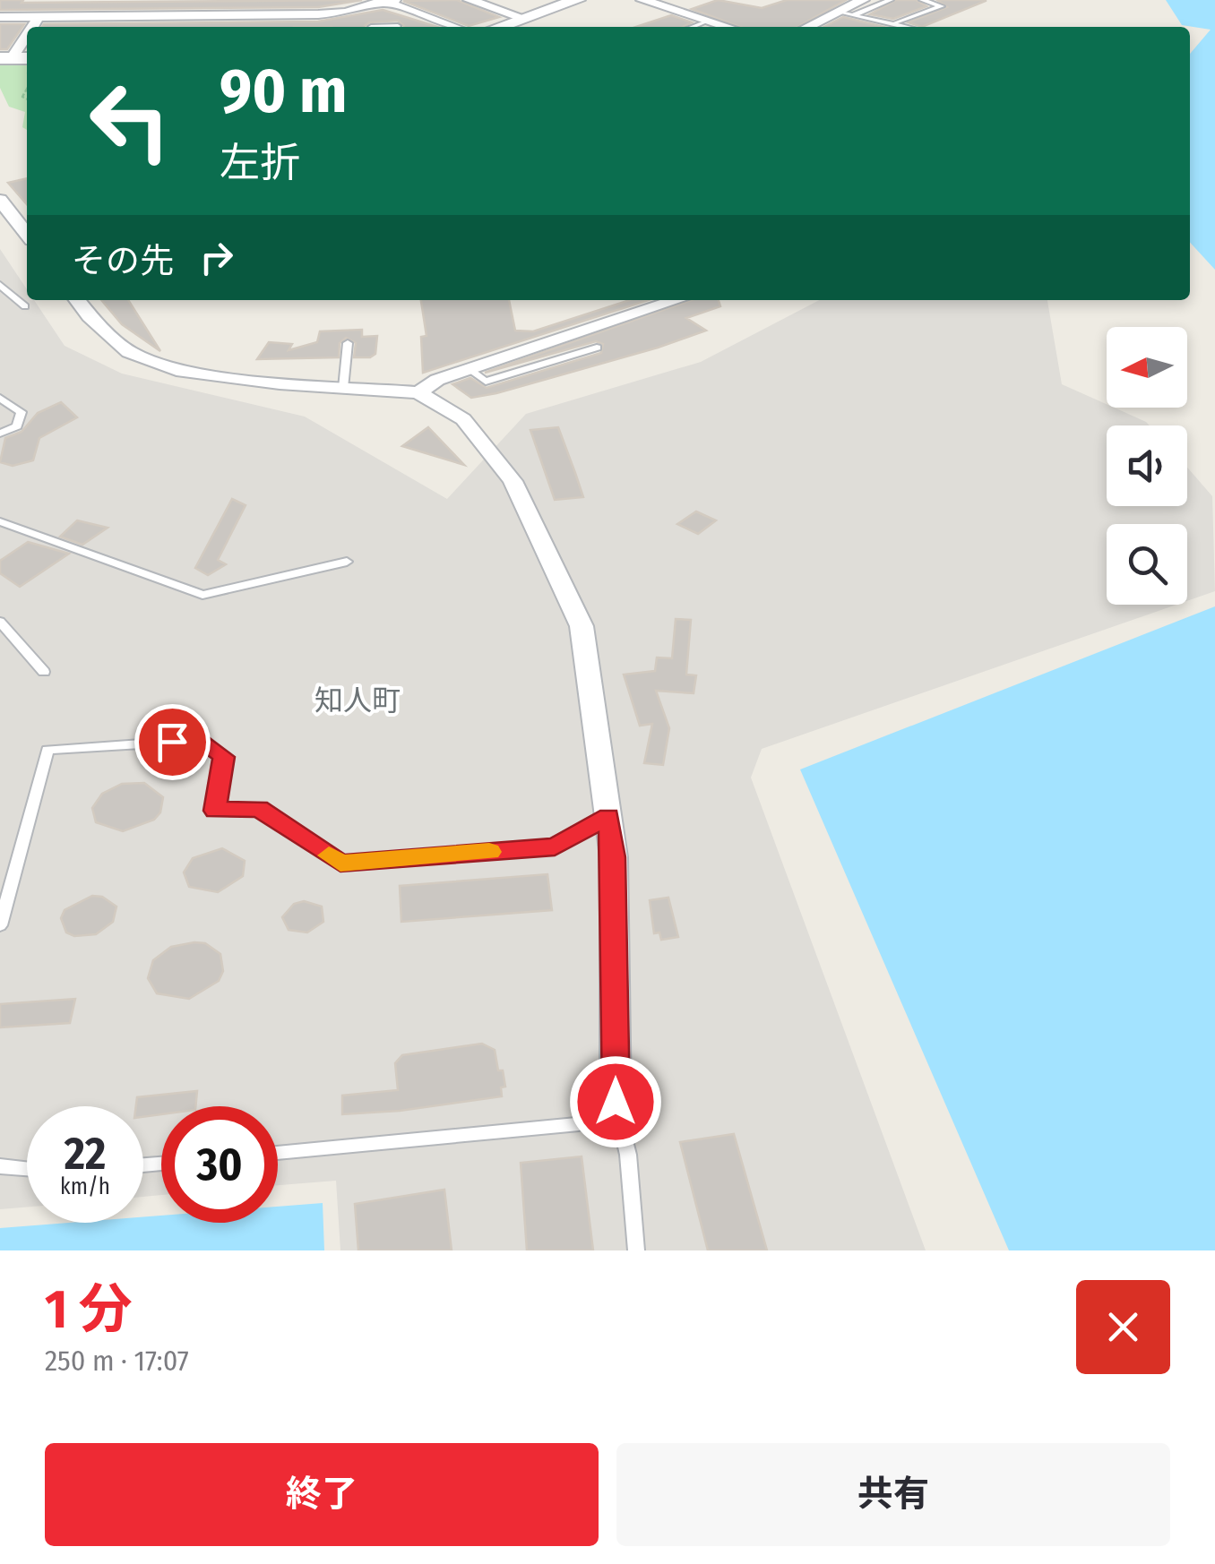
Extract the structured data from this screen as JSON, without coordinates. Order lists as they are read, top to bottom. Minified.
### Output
{"districts":["知人町"],"north":"left","page":{"turn":["90 m","左折"],"then":"その先","speed":"22 km/h","limit":"30","heading":["1 分","250 m · 17:07"],"buttons":["終了","共有"]}}
